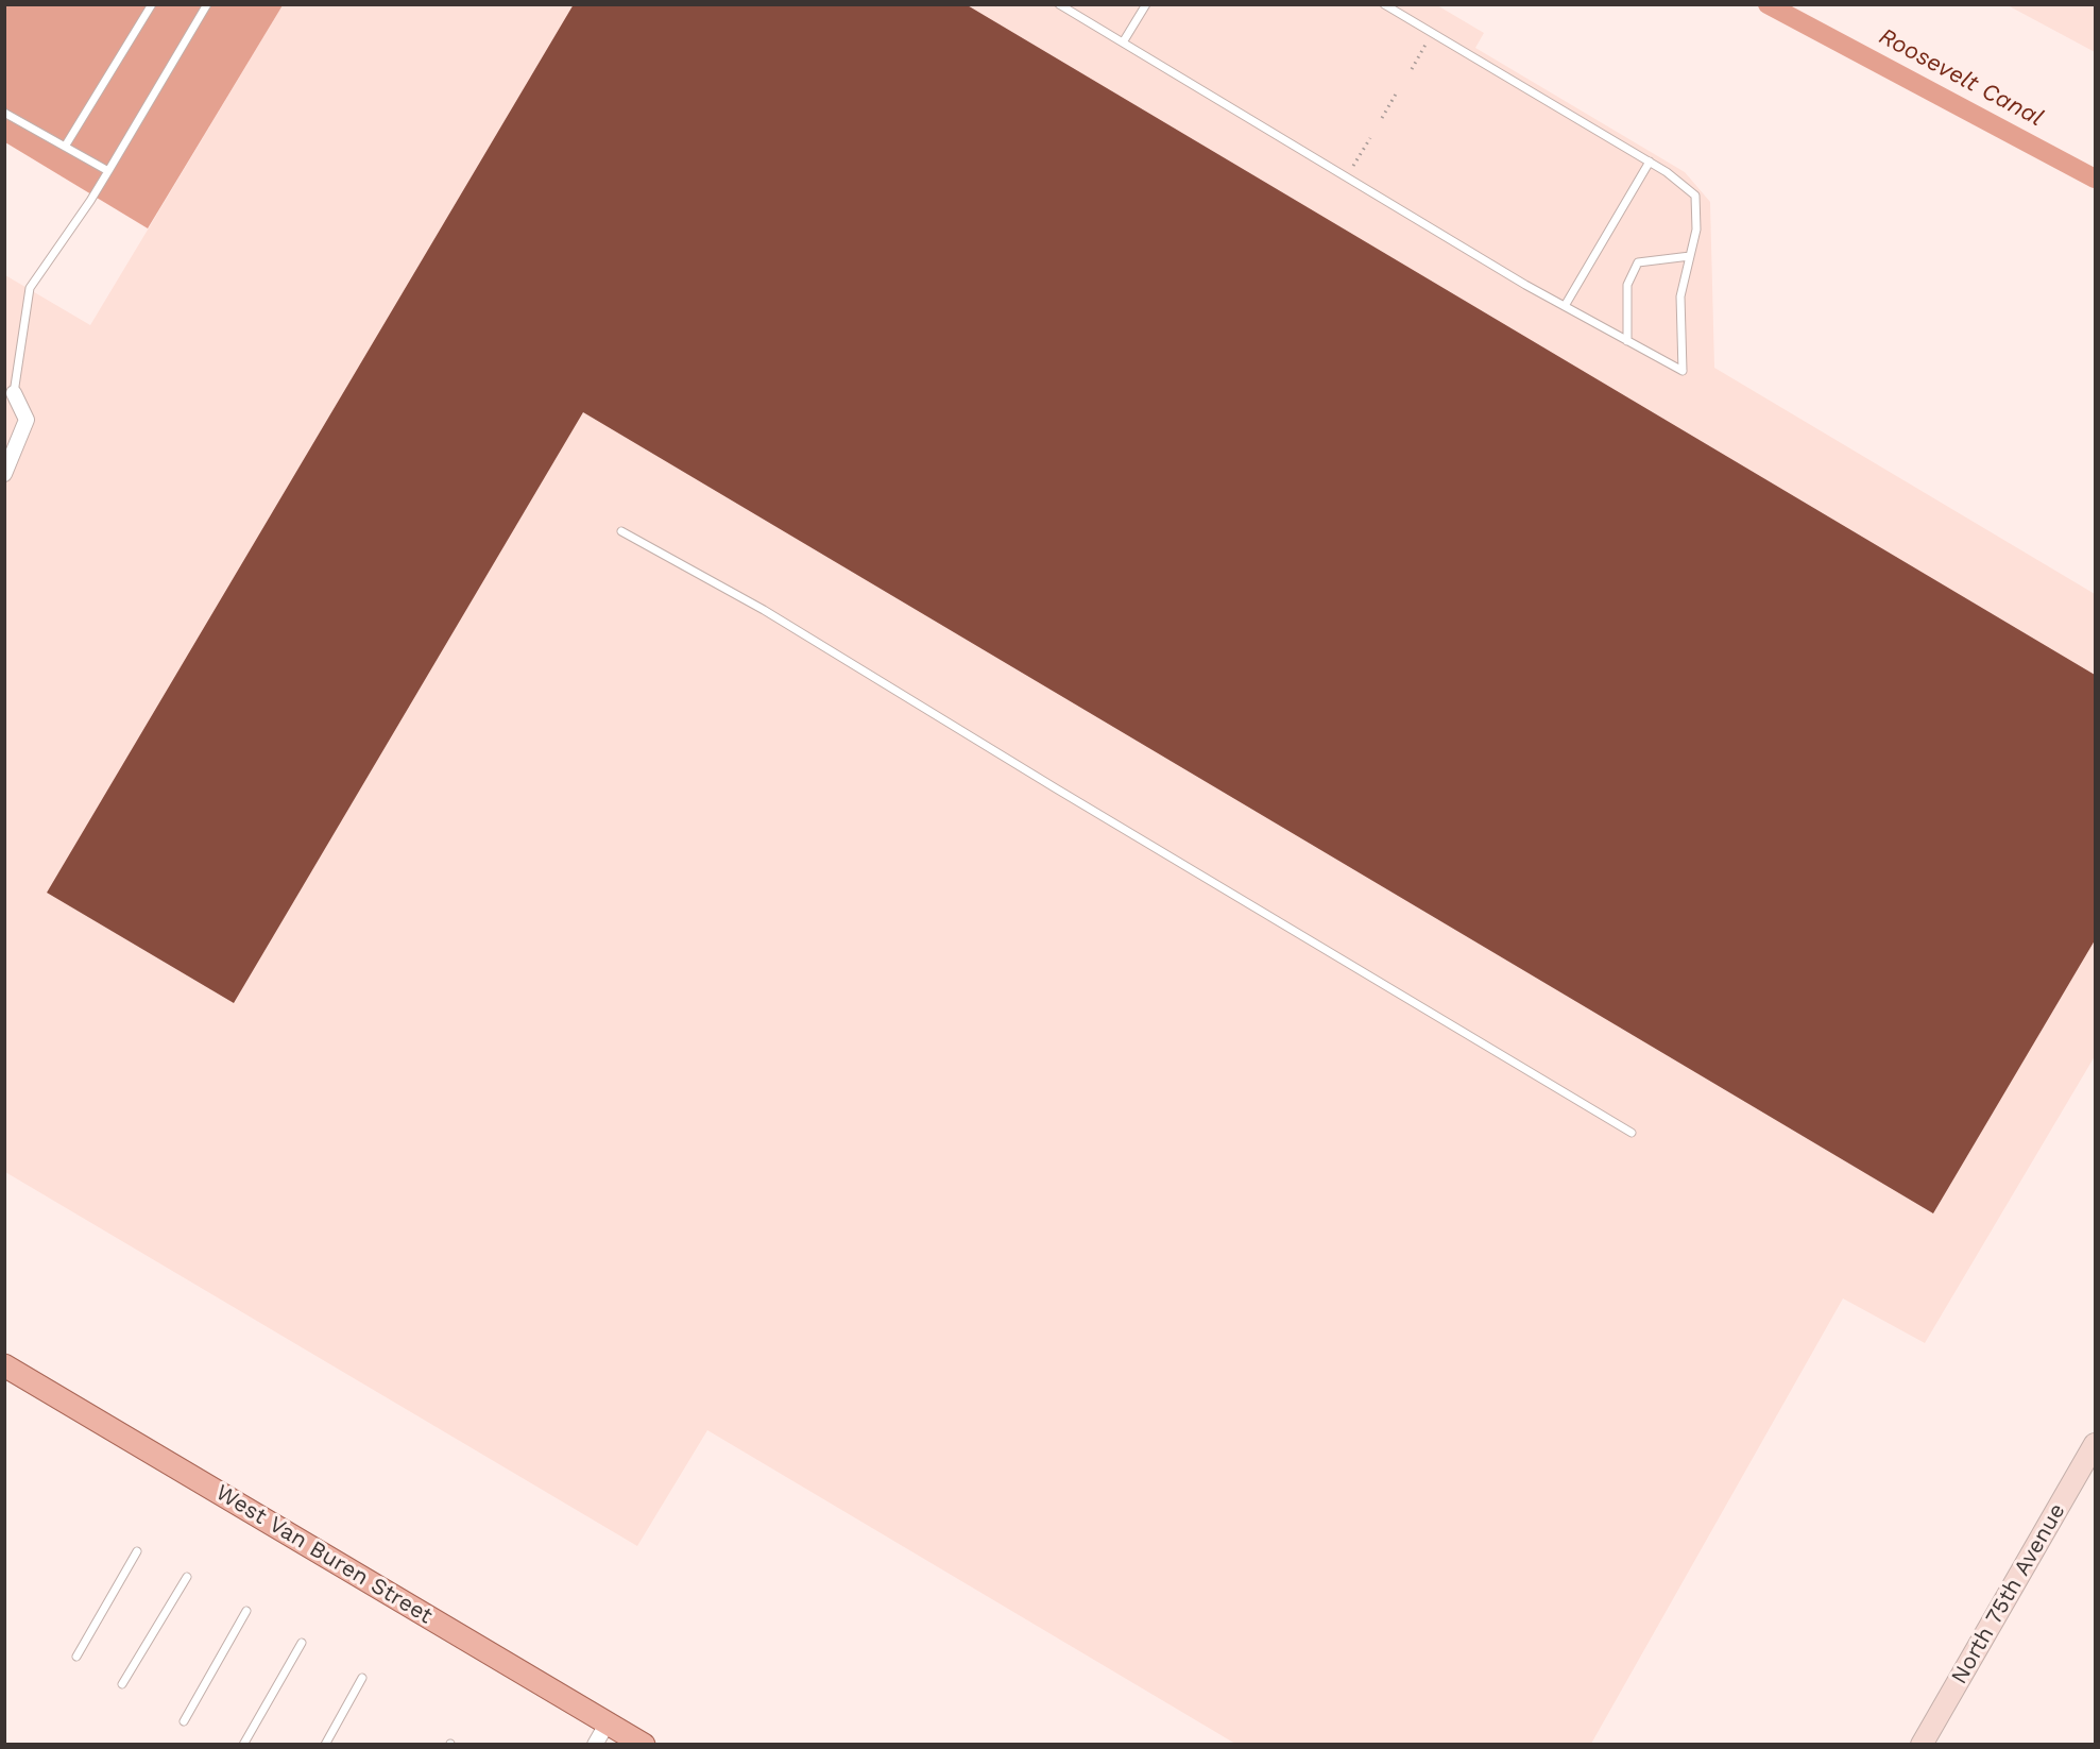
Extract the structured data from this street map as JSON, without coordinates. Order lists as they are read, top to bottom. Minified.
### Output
{"streets":{"main road":["West Van Buren Street","North 75th Avenue"]},"water":["Roosevelt Canal"]}
